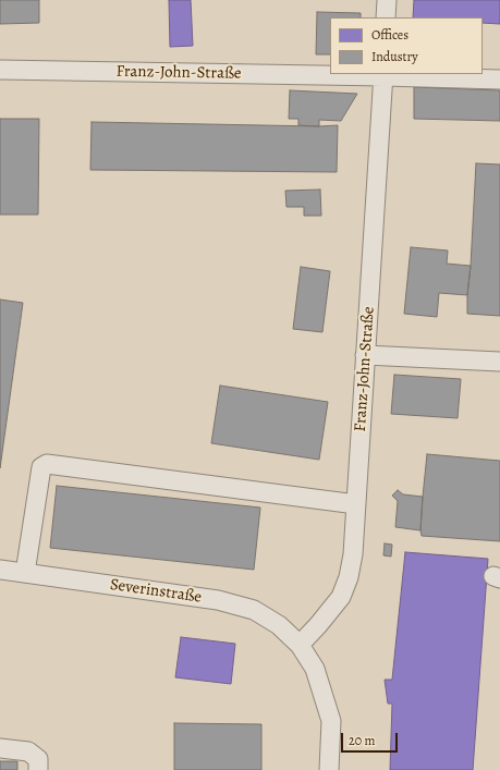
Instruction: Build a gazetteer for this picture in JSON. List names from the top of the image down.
{
  "streets": {
    "street": ["Franz-John-Straße", "Severinstraße"]
  },
  "crossings": [
    ["Franz-John-Straße", "Severinstraße"]
  ],
  "legend": ["Offices", "Industry"],
  "scale_bar": "20 m"
}
